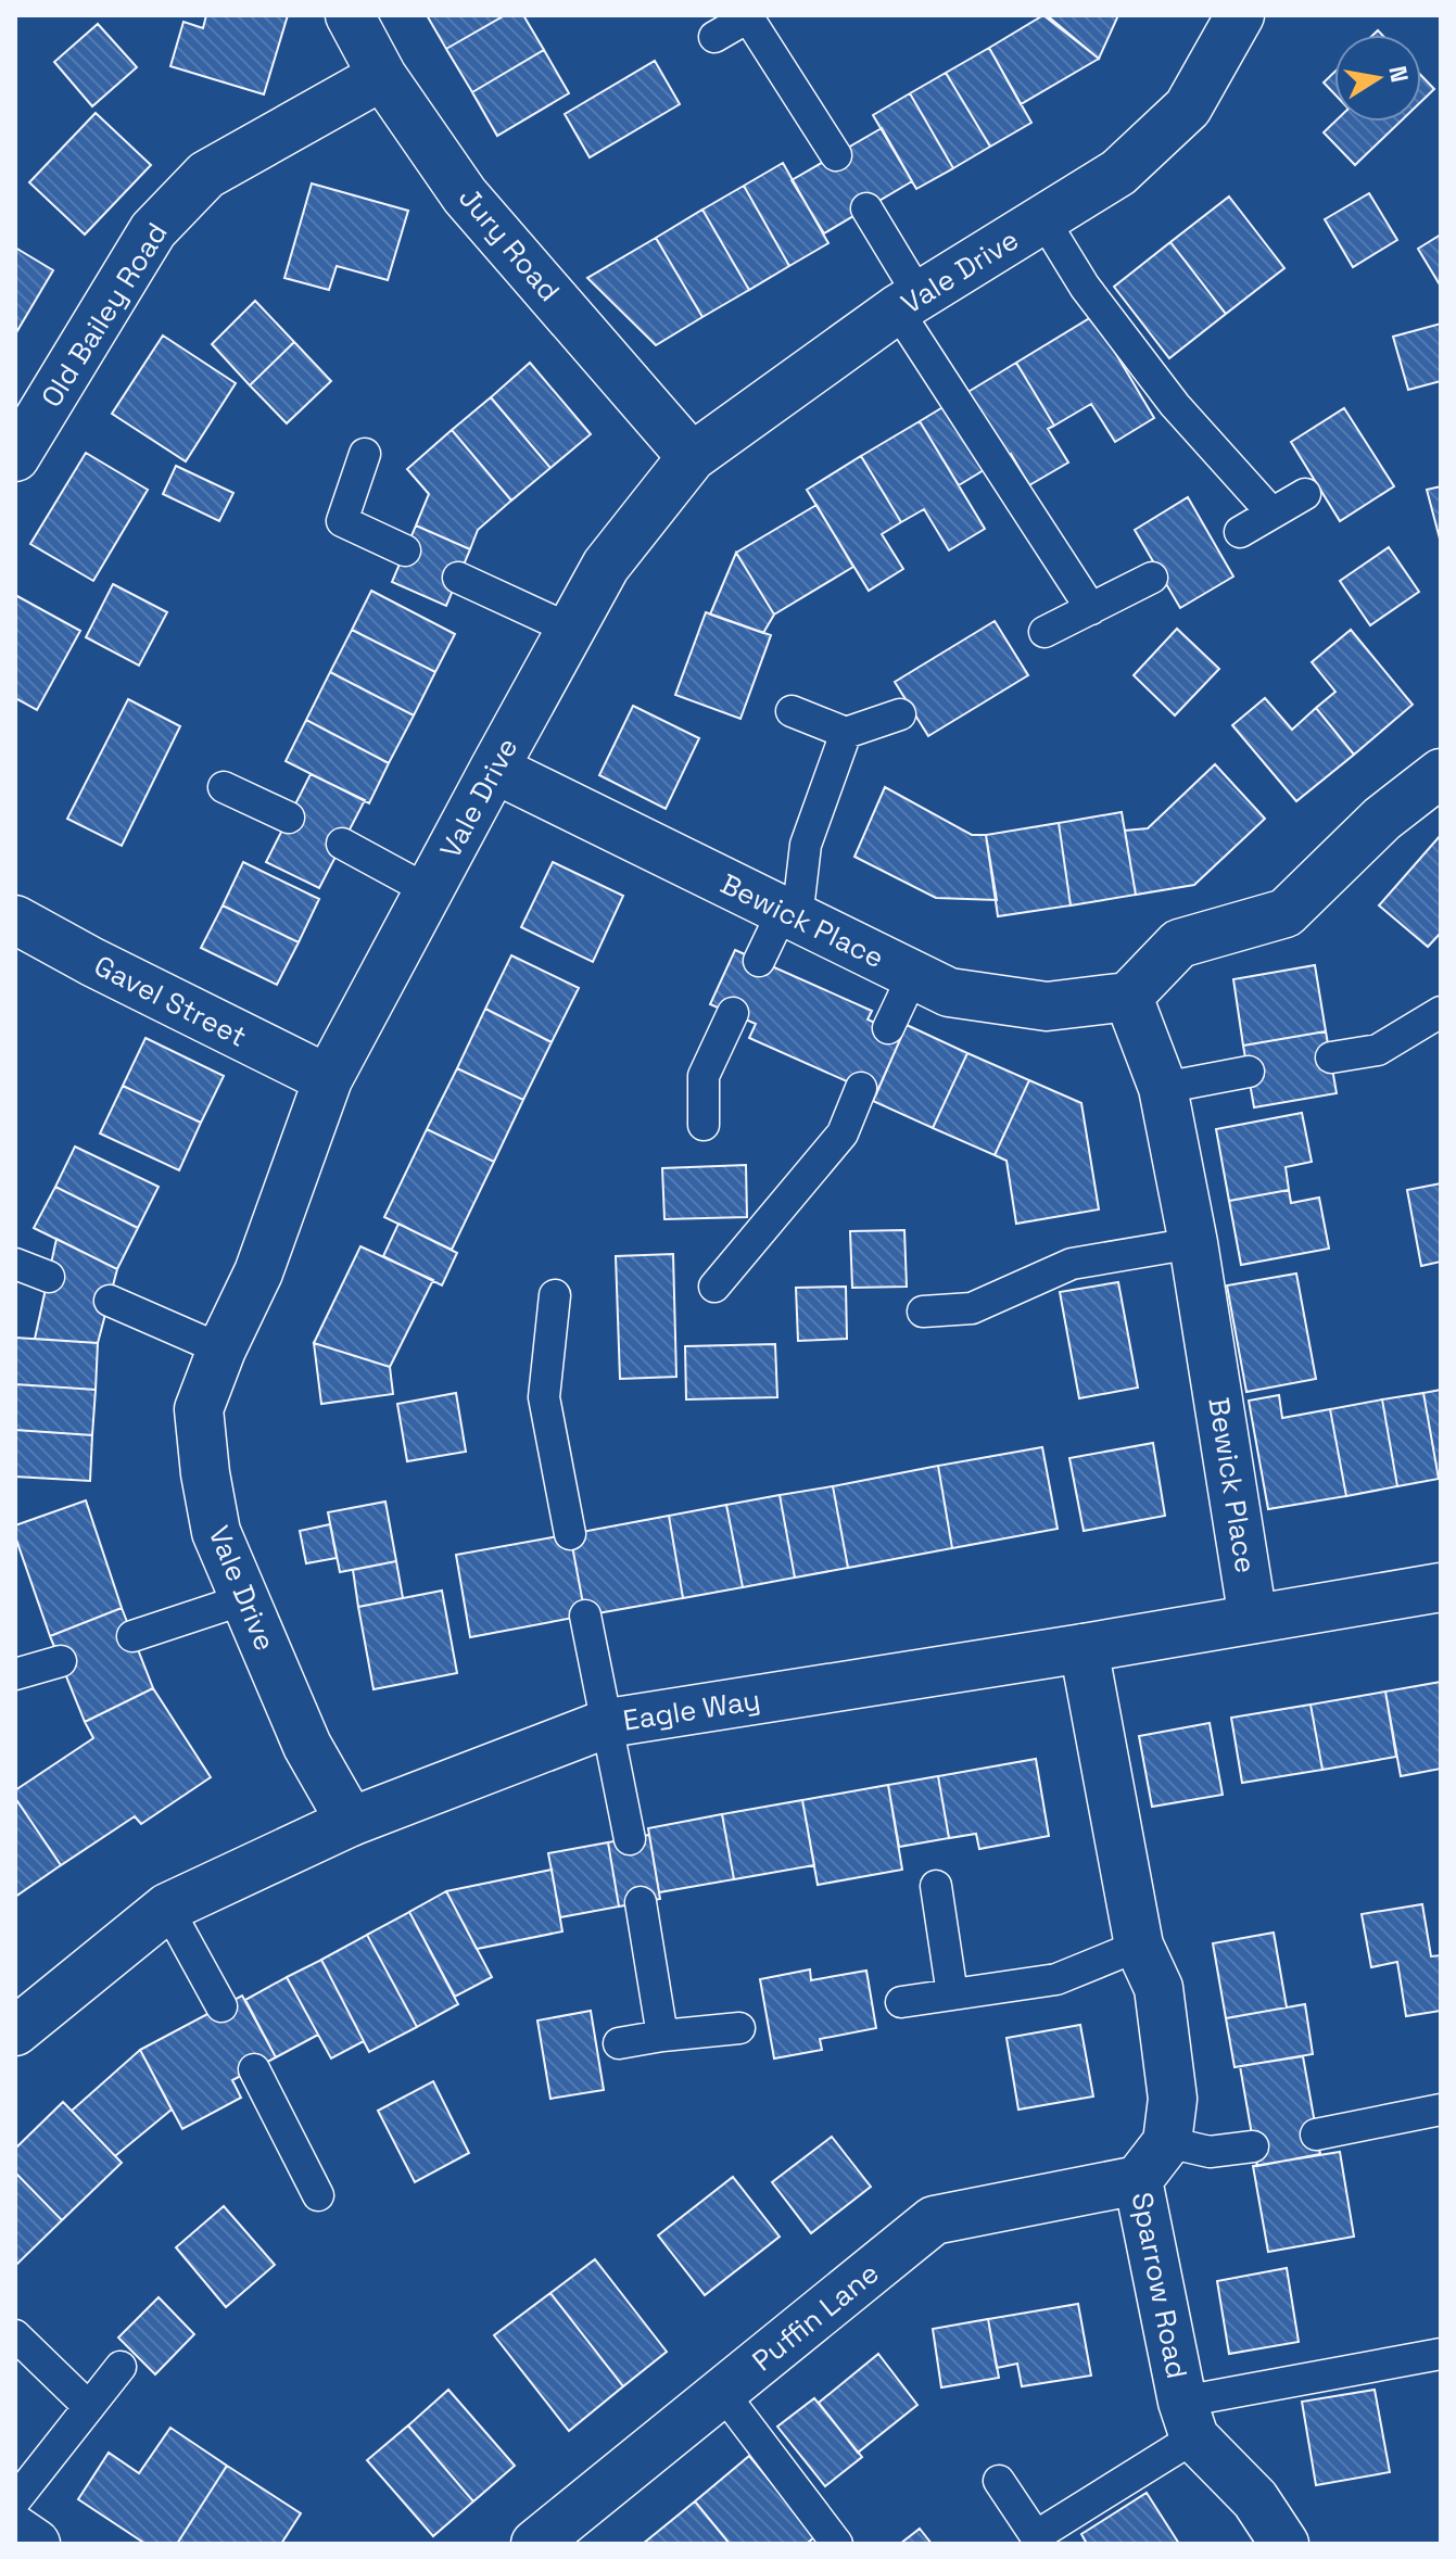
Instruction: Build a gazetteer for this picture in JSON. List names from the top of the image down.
{
  "streets": {
    "street": [
      "Jury Road",
      "Vale Drive",
      "Old Bailey Road",
      "Bewick Place",
      "Gavel Street",
      "Eagle Way",
      "Sparrow Road",
      "Puffin Lane"
    ]
  },
  "crossings": [
    ["Jury Road", "Vale Drive"],
    ["Jury Road", "Old Bailey Road"],
    ["Vale Drive", "Bewick Place"],
    ["Vale Drive", "Gavel Street"],
    ["Vale Drive", "Eagle Way"],
    ["Bewick Place", "Eagle Way"],
    ["Sparrow Road", "Puffin Lane"]
  ],
  "north": "right"
}
